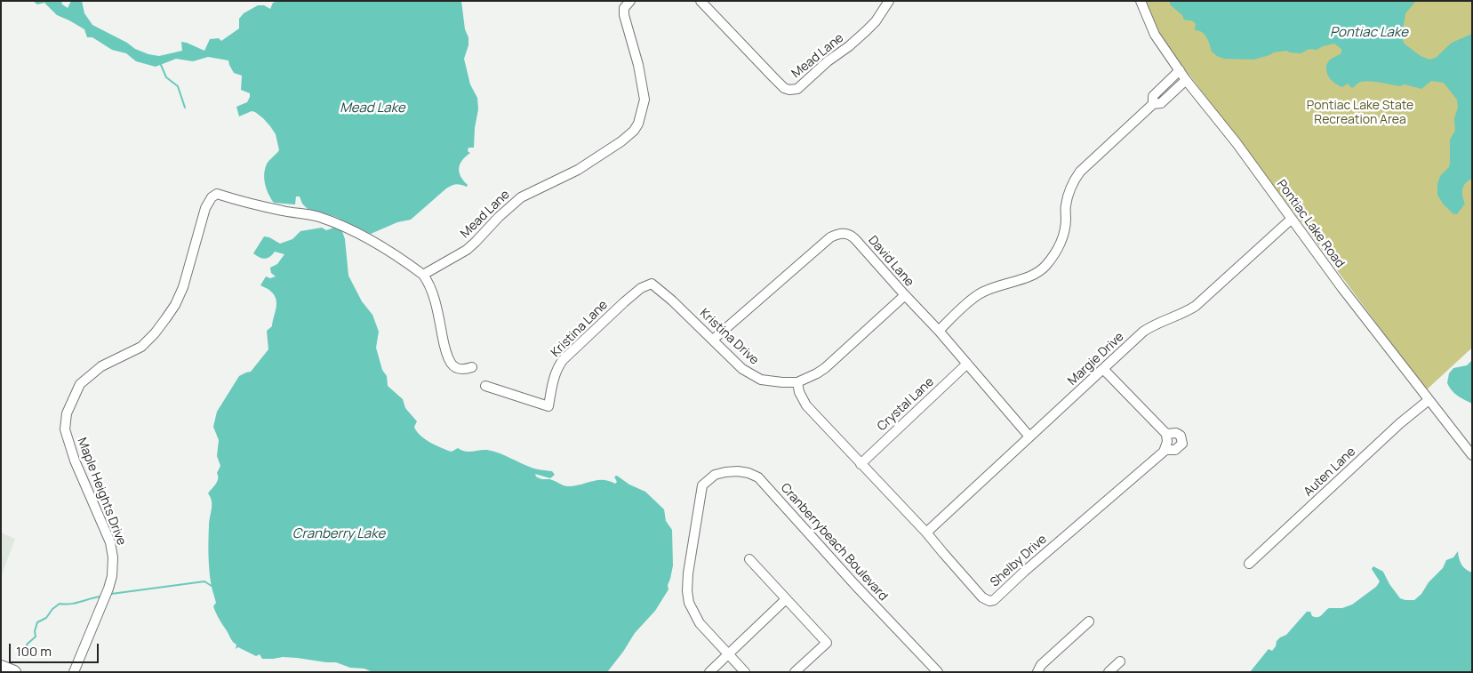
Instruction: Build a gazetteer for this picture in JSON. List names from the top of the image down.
{
  "streets": {
    "street": [
      "Mead Lane",
      "Pontiac Lake Road",
      "David Lane",
      "Kristina Lane",
      "Kristina Drive",
      "Margie Drive",
      "Crystal Lane",
      "Auten Lane",
      "Maple Heights Drive",
      "Cranberrybeach Boulevard",
      "Shelby Drive"
    ]
  },
  "crossings": [
    ["Mead Lane", "Maple Heights Drive"],
    ["Pontiac Lake Road", "Margie Drive"],
    ["Pontiac Lake Road", "Auten Lane"],
    ["David Lane", "Kristina Drive"],
    ["David Lane", "Margie Drive"],
    ["David Lane", "Crystal Lane"],
    ["Kristina Lane", "Kristina Drive"],
    ["Kristina Drive", "Shelby Drive"],
    ["Margie Drive", "Shelby Drive"],
    ["Crystal Lane", "Shelby Drive"]
  ],
  "water": ["Pontiac Lake", "Mead Lake", "Cranberry Lake"],
  "parks": ["Pontiac Lake State Recreation Area"],
  "scale_bar": "100 m"
}
